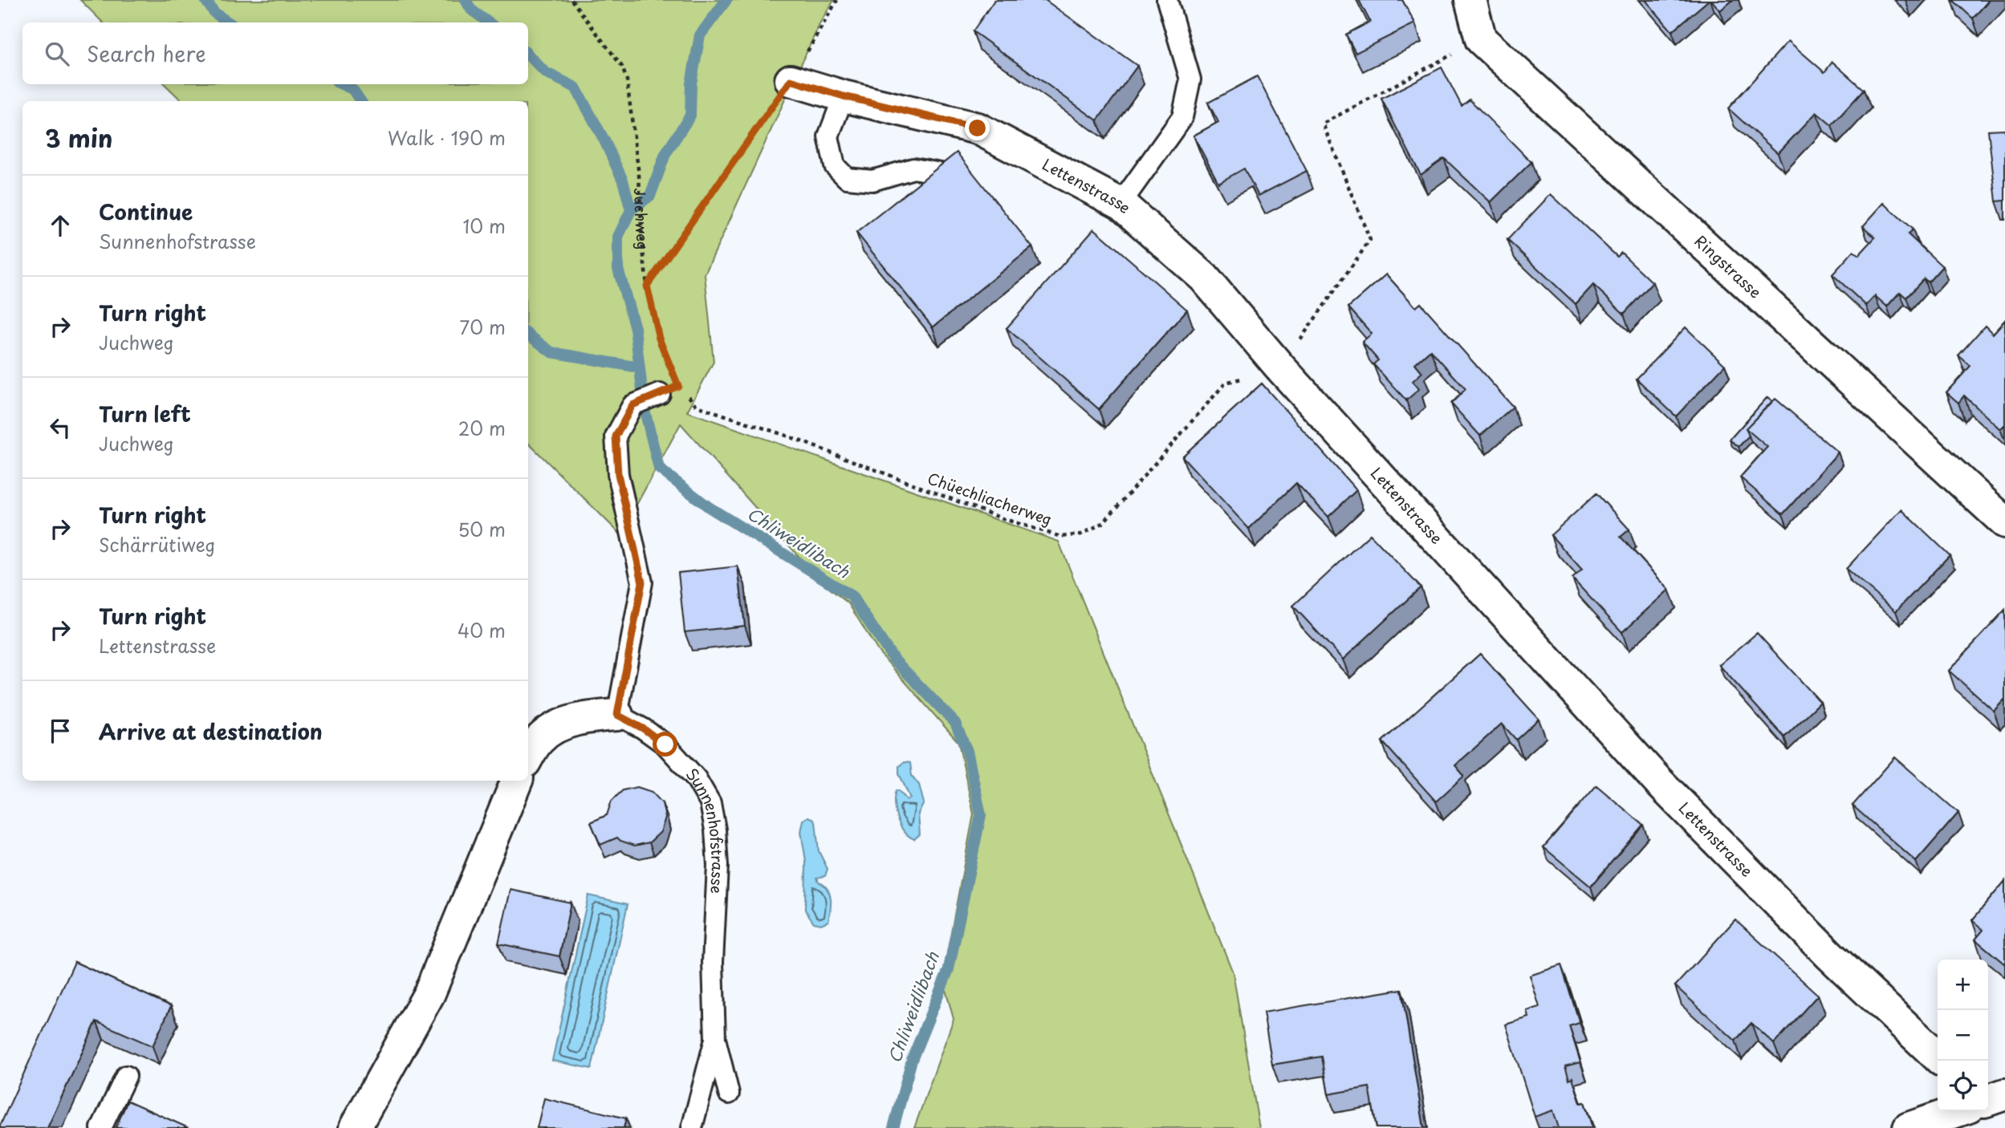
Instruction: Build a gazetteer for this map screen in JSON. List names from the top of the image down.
{
  "streets": {
    "street": ["Lettenstrasse", "Ringstrasse"],
    "lane": ["Sunnenhofstrasse"],
    "path": ["Juchweg", "Chüechliacherweg"]
  },
  "crossings": [
    ["Lettenstrasse", "Chüechliacherweg"],
    ["Juchweg", "Chüechliacherweg"]
  ],
  "water": ["Chliweidlibach"],
  "page": {
    "search": "Search here",
    "heading": ["3 min", "Walk · 190 m"],
    "list": [
      ["Continue", "Sunnenhofstrasse", "10 m"],
      ["Turn right", "Juchweg", "70 m"],
      ["Turn left", "Juchweg", "20 m"],
      ["Turn right", "Schärrütiweg", "50 m"],
      ["Turn right", "Lettenstrasse", "40 m"],
      "Arrive at destination"
    ],
    "map_buttons": ["+", "−"]
  }
}
